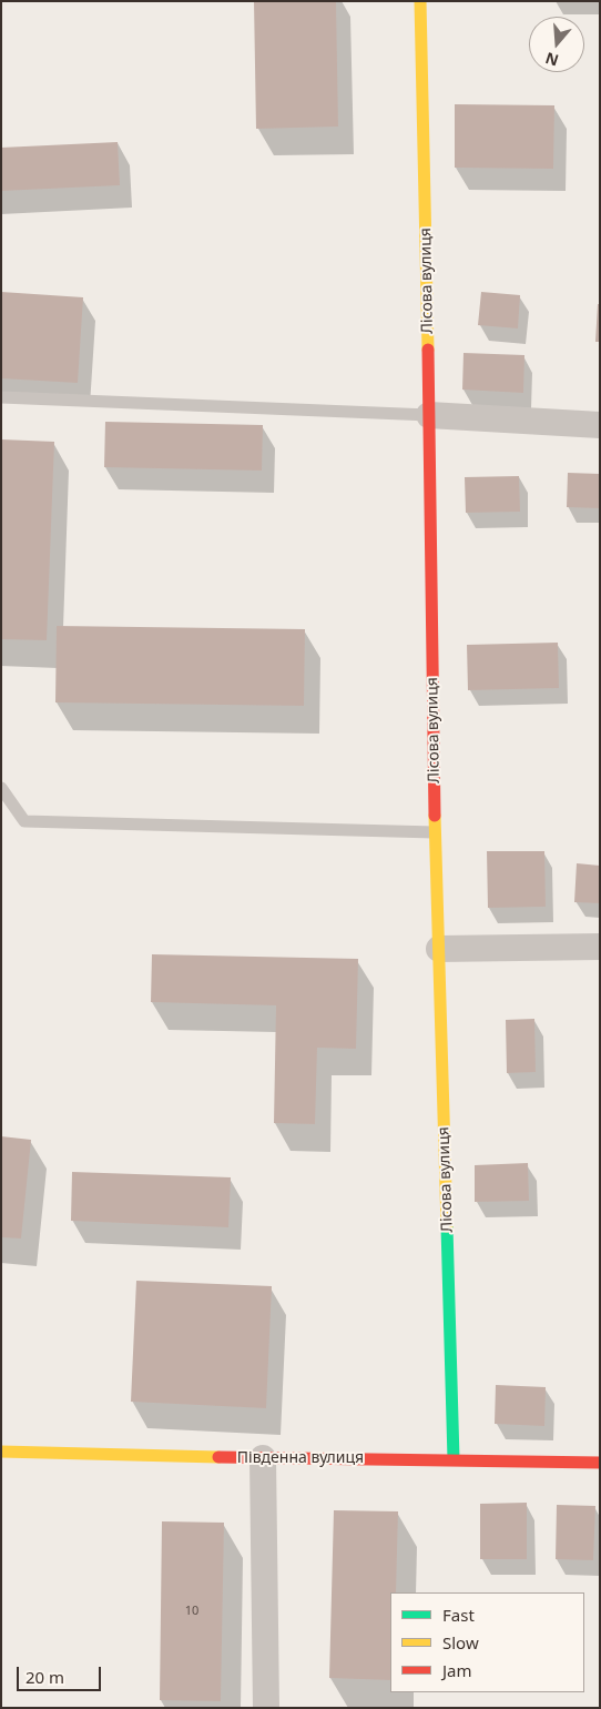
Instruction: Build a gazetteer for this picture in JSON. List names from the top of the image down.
{
  "streets": {
    "street": ["Лісова вулиця", "Південна вулиця"]
  },
  "crossings": [
    ["Лісова вулиця", "Південна вулиця"]
  ],
  "house_numbers": ["10"],
  "legend": ["Fast", "Slow", "Jam"],
  "scale_bar": "20 m",
  "north": "bottom"
}
